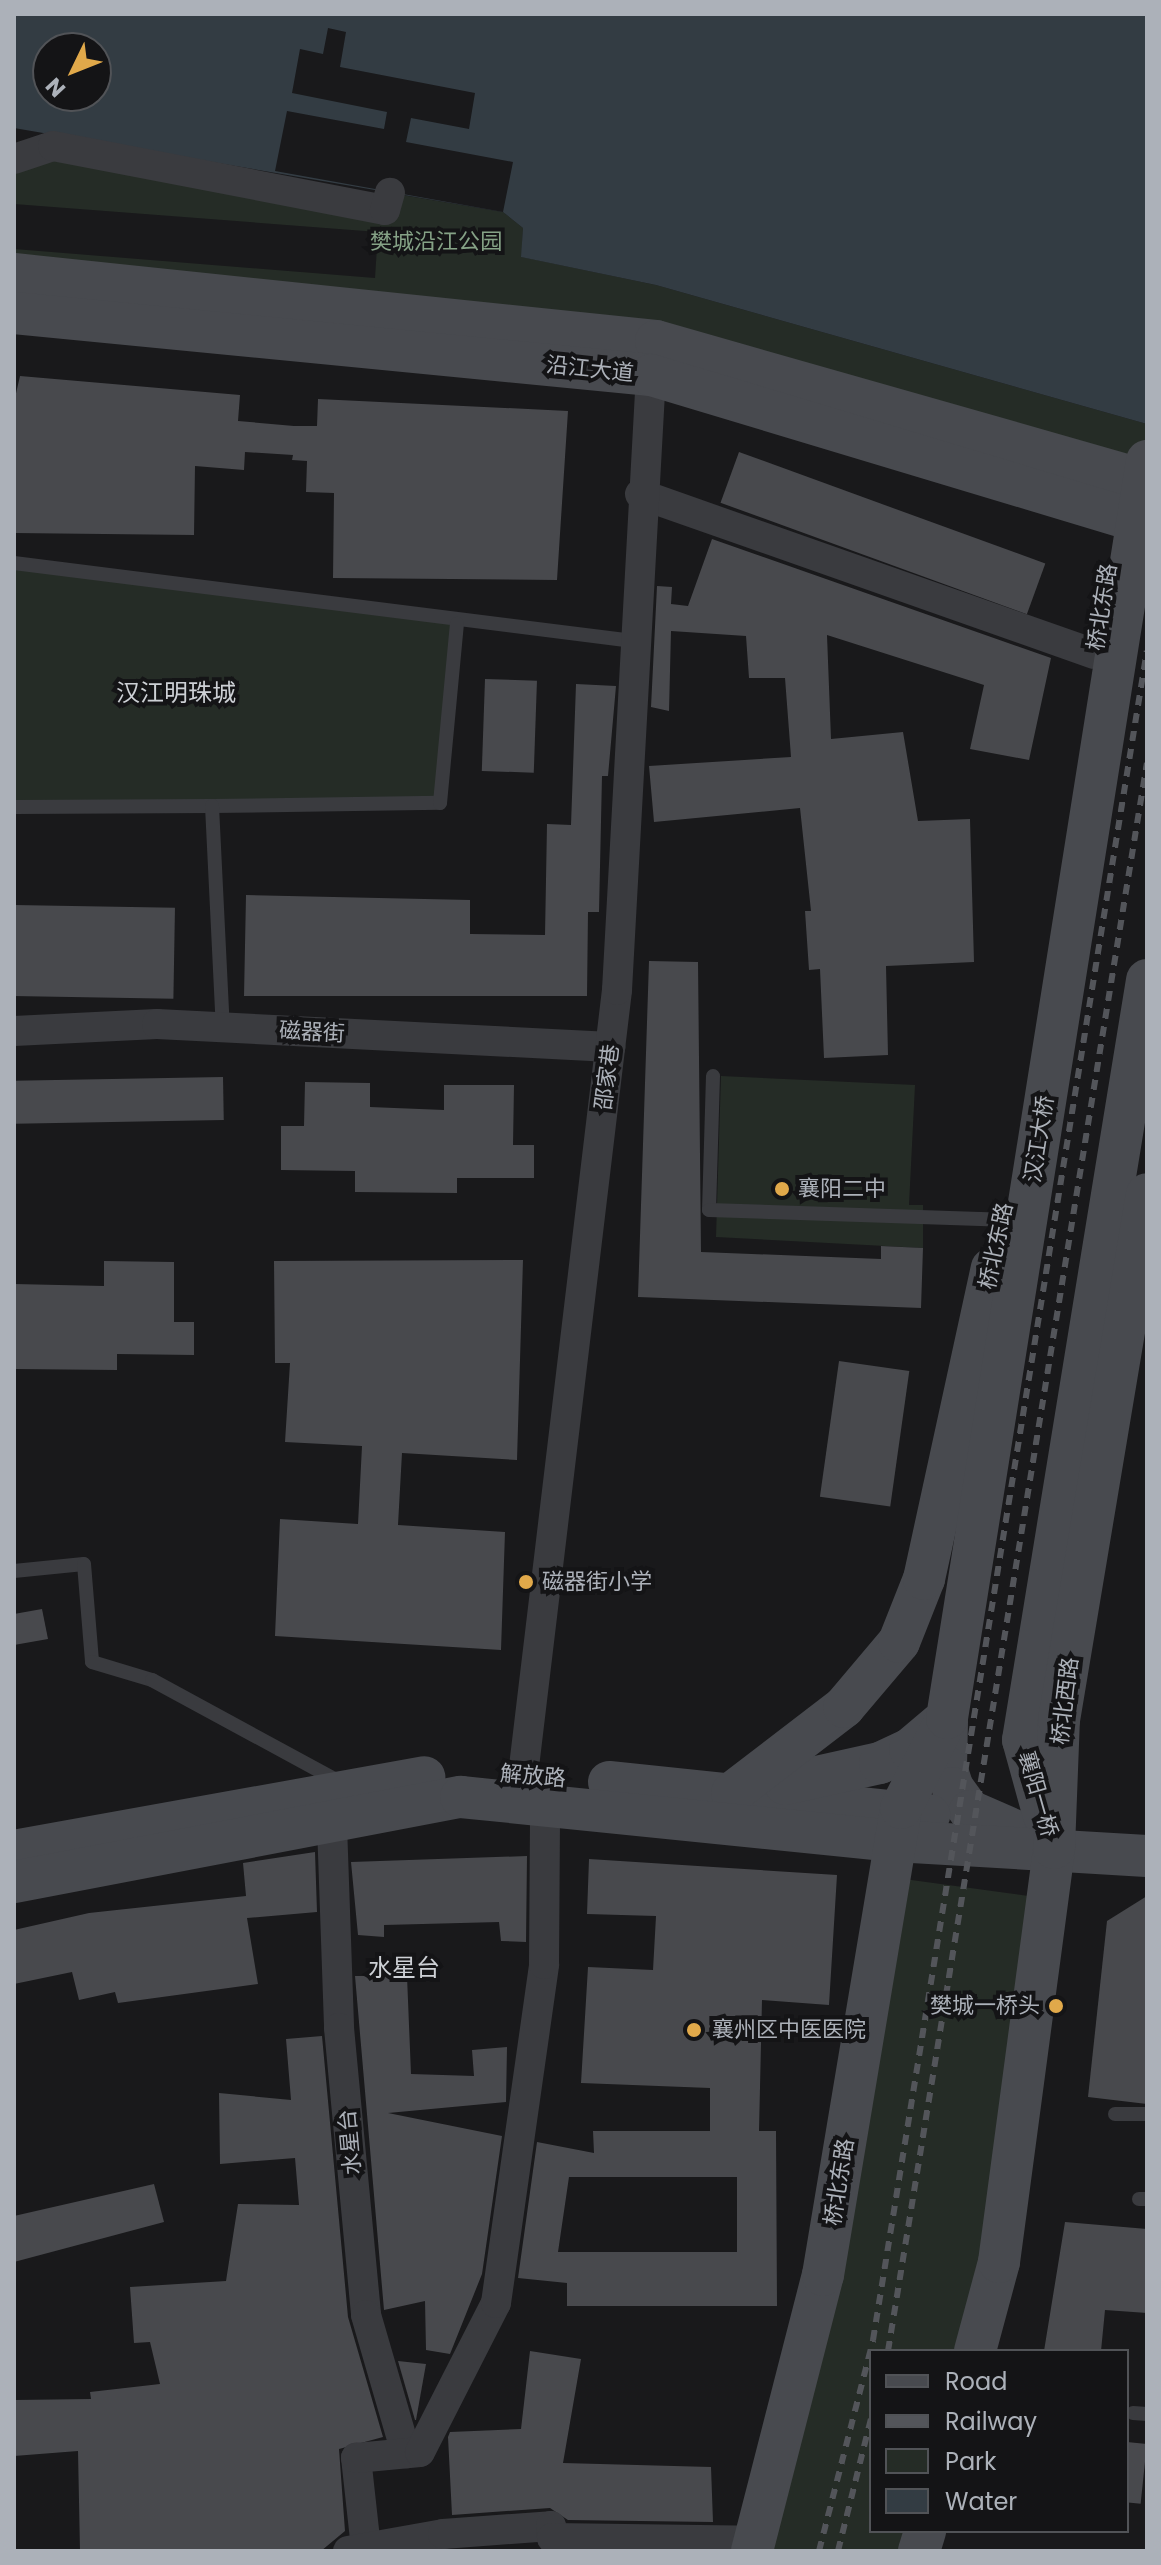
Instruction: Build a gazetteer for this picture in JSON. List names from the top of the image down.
{
  "streets": {
    "main road": [
      "沿江大道",
      "桥北东路",
      "汉江大桥",
      "桥北西路",
      "解放路",
      "襄阳一桥"
    ],
    "street": ["磁器街", "邵家巷", "水星台"]
  },
  "crossings": [
    ["沿江大道", "桥北东路"],
    ["沿江大道", "邵家巷"],
    ["沿江大道", "汉江大桥"],
    ["桥北东路", "汉江大桥"],
    ["桥北东路", "解放路"],
    ["磁器街", "邵家巷"],
    ["邵家巷", "解放路"],
    ["邵家巷", "水星台"],
    ["汉江大桥", "解放路"],
    ["桥北西路", "解放路"],
    ["桥北西路", "襄阳一桥"],
    ["解放路", "襄阳一桥"],
    ["解放路", "水星台"]
  ],
  "districts": ["汉江明珠城", "水星台"],
  "parks": ["樊城沿江公园"],
  "places": [
    "襄阳二中",
    "磁器街小学",
    "樊城一桥头",
    "襄州区中医医院"
  ],
  "legend": [
    "Road",
    "Railway",
    "Park",
    "Water"
  ],
  "north": "bottom left"
}
